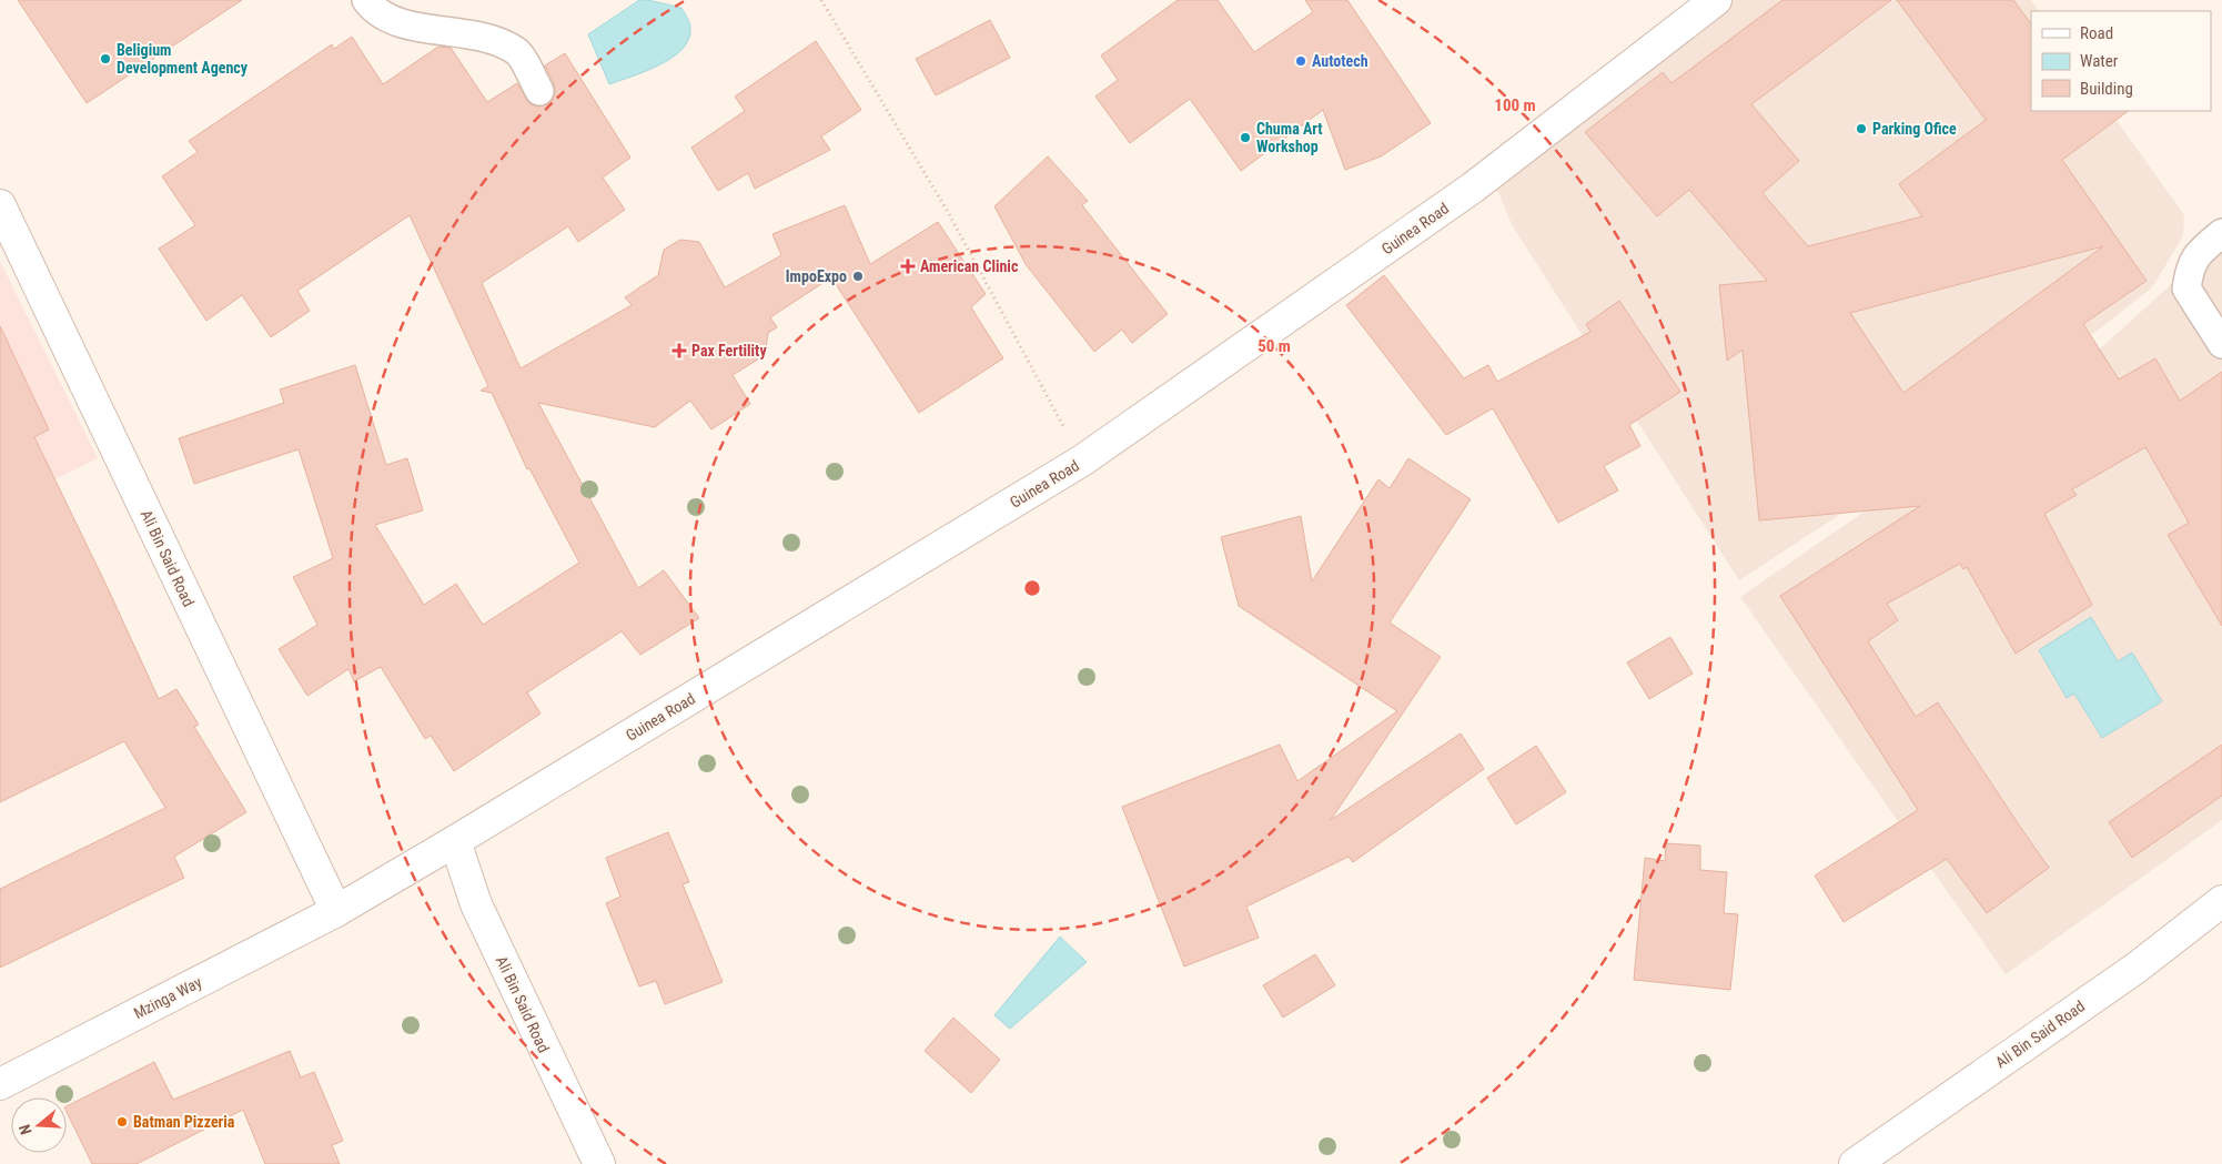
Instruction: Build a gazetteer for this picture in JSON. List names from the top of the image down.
{
  "streets": {
    "street": ["Guinea Road", "Ali Bin Said Road", "Mzinga Way"]
  },
  "crossings": [
    ["Guinea Road", "Ali Bin Said Road"],
    ["Guinea Road", "Mzinga Way"],
    ["Ali Bin Said Road", "Mzinga Way"]
  ],
  "places": {
    "other": [
      "Beligium Development Agency",
      "Autotech",
      "Parking Ofice",
      "Chuma Art Workshop",
      "ImpoExpo",
      "Batman Pizzeria"
    ],
    "health": ["American Clinic", "Pax Fertility"]
  },
  "legend": ["Road", "Water", "Building"],
  "north": "left",
  "rings": ["100 m", "50 m"]
}
